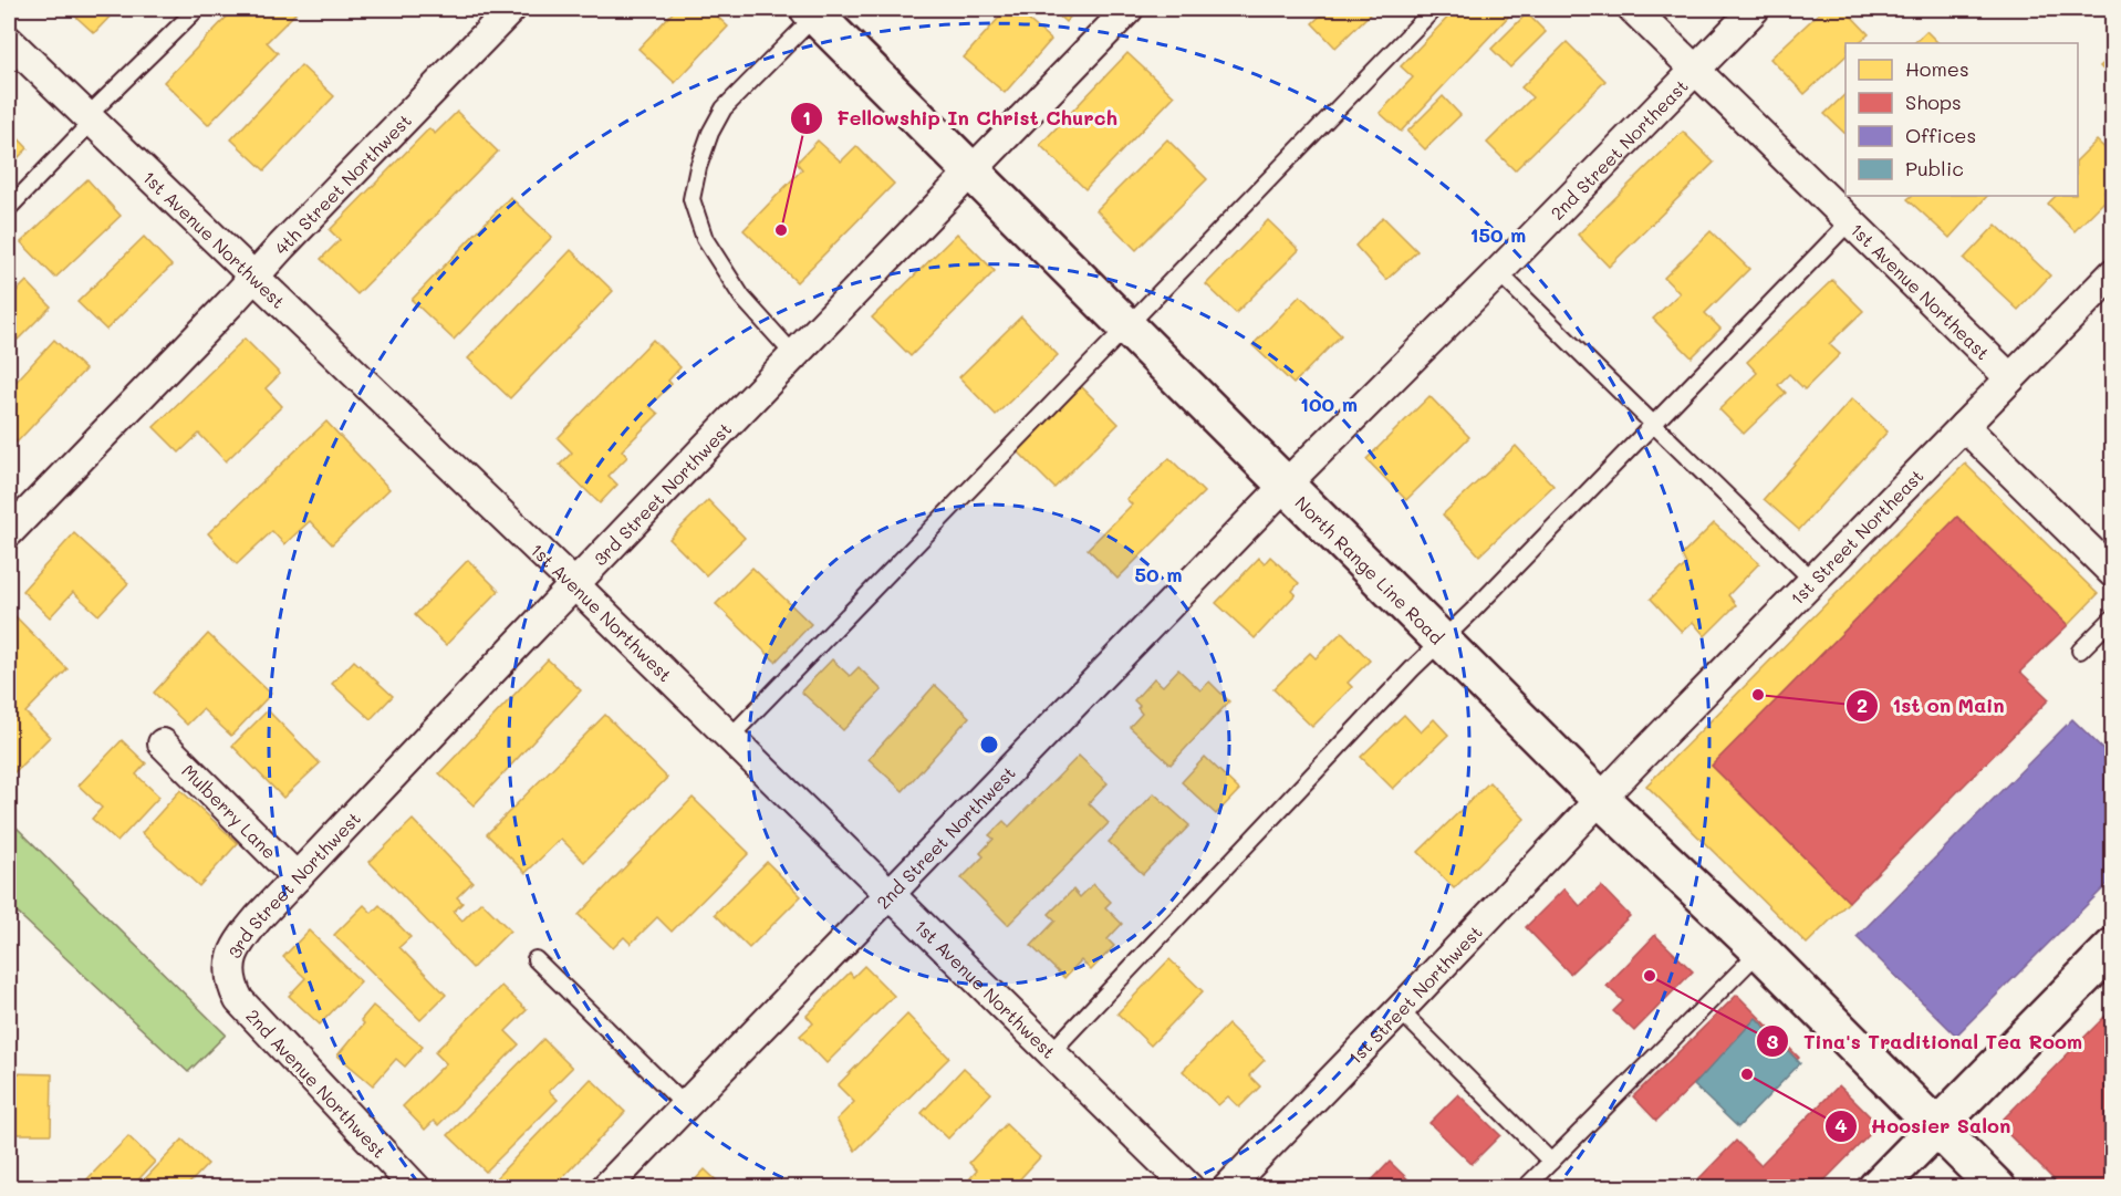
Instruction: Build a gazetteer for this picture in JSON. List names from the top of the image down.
{
  "streets": {
    "main road": ["North Range Line Road"],
    "street": [
      "2nd Street Northeast",
      "4th Street Northwest",
      "1st Avenue Northwest",
      "1st Avenue Northeast",
      "3rd Street Northwest",
      "1st Street Northeast",
      "Mulberry Lane",
      "2nd Street Northwest",
      "1st Street Northwest",
      "2nd Avenue Northwest"
    ]
  },
  "crossings": [
    ["2nd Street Northeast", "1st Avenue Northeast"],
    ["2nd Street Northeast", "North Range Line Road"],
    ["2nd Street Northeast", "2nd Street Northwest"],
    ["4th Street Northwest", "1st Avenue Northwest"],
    ["1st Avenue Northwest", "3rd Street Northwest"],
    ["1st Avenue Northwest", "2nd Street Northwest"],
    ["1st Avenue Northeast", "1st Street Northeast"],
    ["3rd Street Northwest", "North Range Line Road"],
    ["3rd Street Northwest", "Mulberry Lane"],
    ["3rd Street Northwest", "2nd Avenue Northwest"],
    ["1st Street Northeast", "North Range Line Road"],
    ["1st Street Northeast", "1st Street Northwest"],
    ["North Range Line Road", "2nd Street Northwest"],
    ["North Range Line Road", "1st Street Northwest"]
  ],
  "places": [
    "Fellowship In Christ Church",
    "1st on Main",
    "Tina's Traditional Tea Room",
    "Hoosier Salon"
  ],
  "legend": [
    "Homes",
    "Shops",
    "Offices",
    "Public"
  ],
  "rings": ["150 m", "100 m", "50 m"]
}
